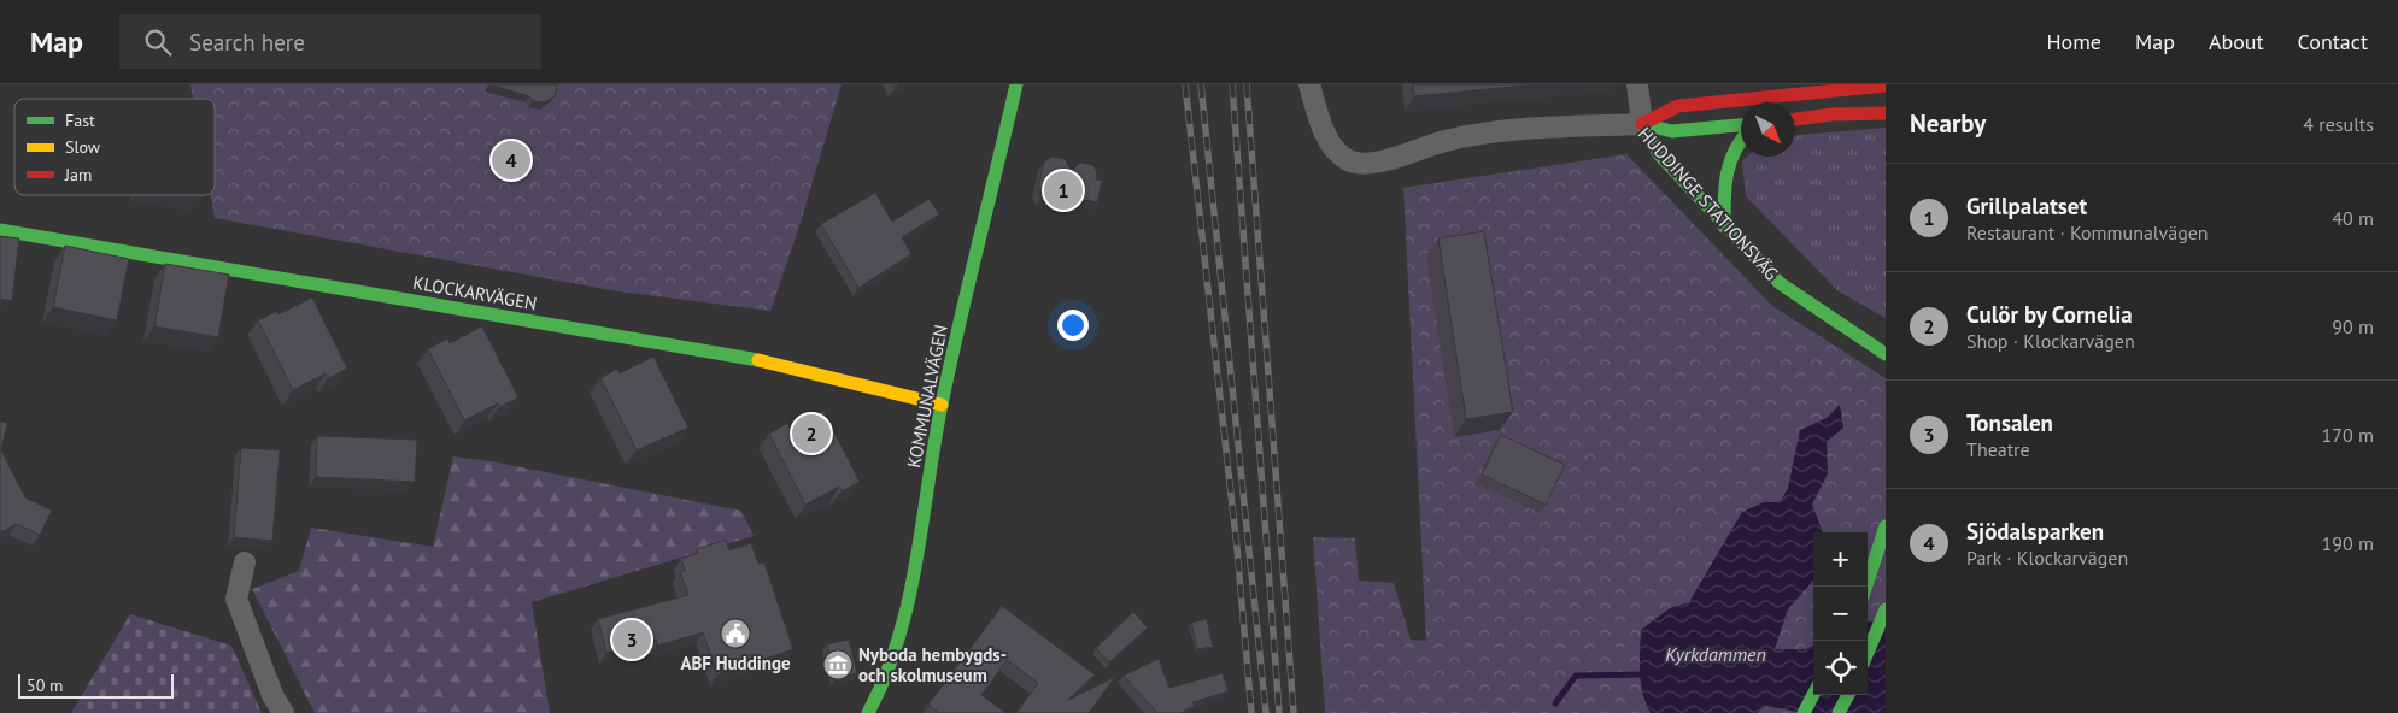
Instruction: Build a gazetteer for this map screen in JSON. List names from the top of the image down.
{
  "streets": {
    "street": ["HUDDINGE STATIONSVÄG", "KLOCKARVÄGEN", "KOMMUNALVÄGEN"]
  },
  "crossings": [
    ["KLOCKARVÄGEN", "KOMMUNALVÄGEN"]
  ],
  "water": ["Kyrkdammen"],
  "places": {
    "public building": ["ABF Huddinge"],
    "museum": ["Nyboda hembygds- och skolmuseum"]
  },
  "legend": ["Fast", "Slow", "Jam"],
  "scale_bar": "50 m",
  "north": "bottom right",
  "page": {
    "header": "Map",
    "search": "Search here",
    "nav": [
      "Home",
      "Map",
      "About",
      "Contact"
    ],
    "heading": ["Nearby", "4 results"],
    "pins": [
      "4",
      "1",
      "2",
      "3"
    ],
    "list": [
      {
        "mark": "1",
        "name": "Grillpalatset",
        "note": "Restaurant · Kommunalvägen",
        "value": "40 m"
      },
      {
        "mark": "2",
        "name": "Culör by Cornelia",
        "note": "Shop · Klockarvägen",
        "value": "90 m"
      },
      {
        "mark": "3",
        "name": "Tonsalen",
        "note": "Theatre",
        "value": "170 m"
      },
      {
        "mark": "4",
        "name": "Sjödalsparken",
        "note": "Park · Klockarvägen",
        "value": "190 m"
      }
    ],
    "map_buttons": ["+", "−"],
    "scale": "50 m"
  }
}
